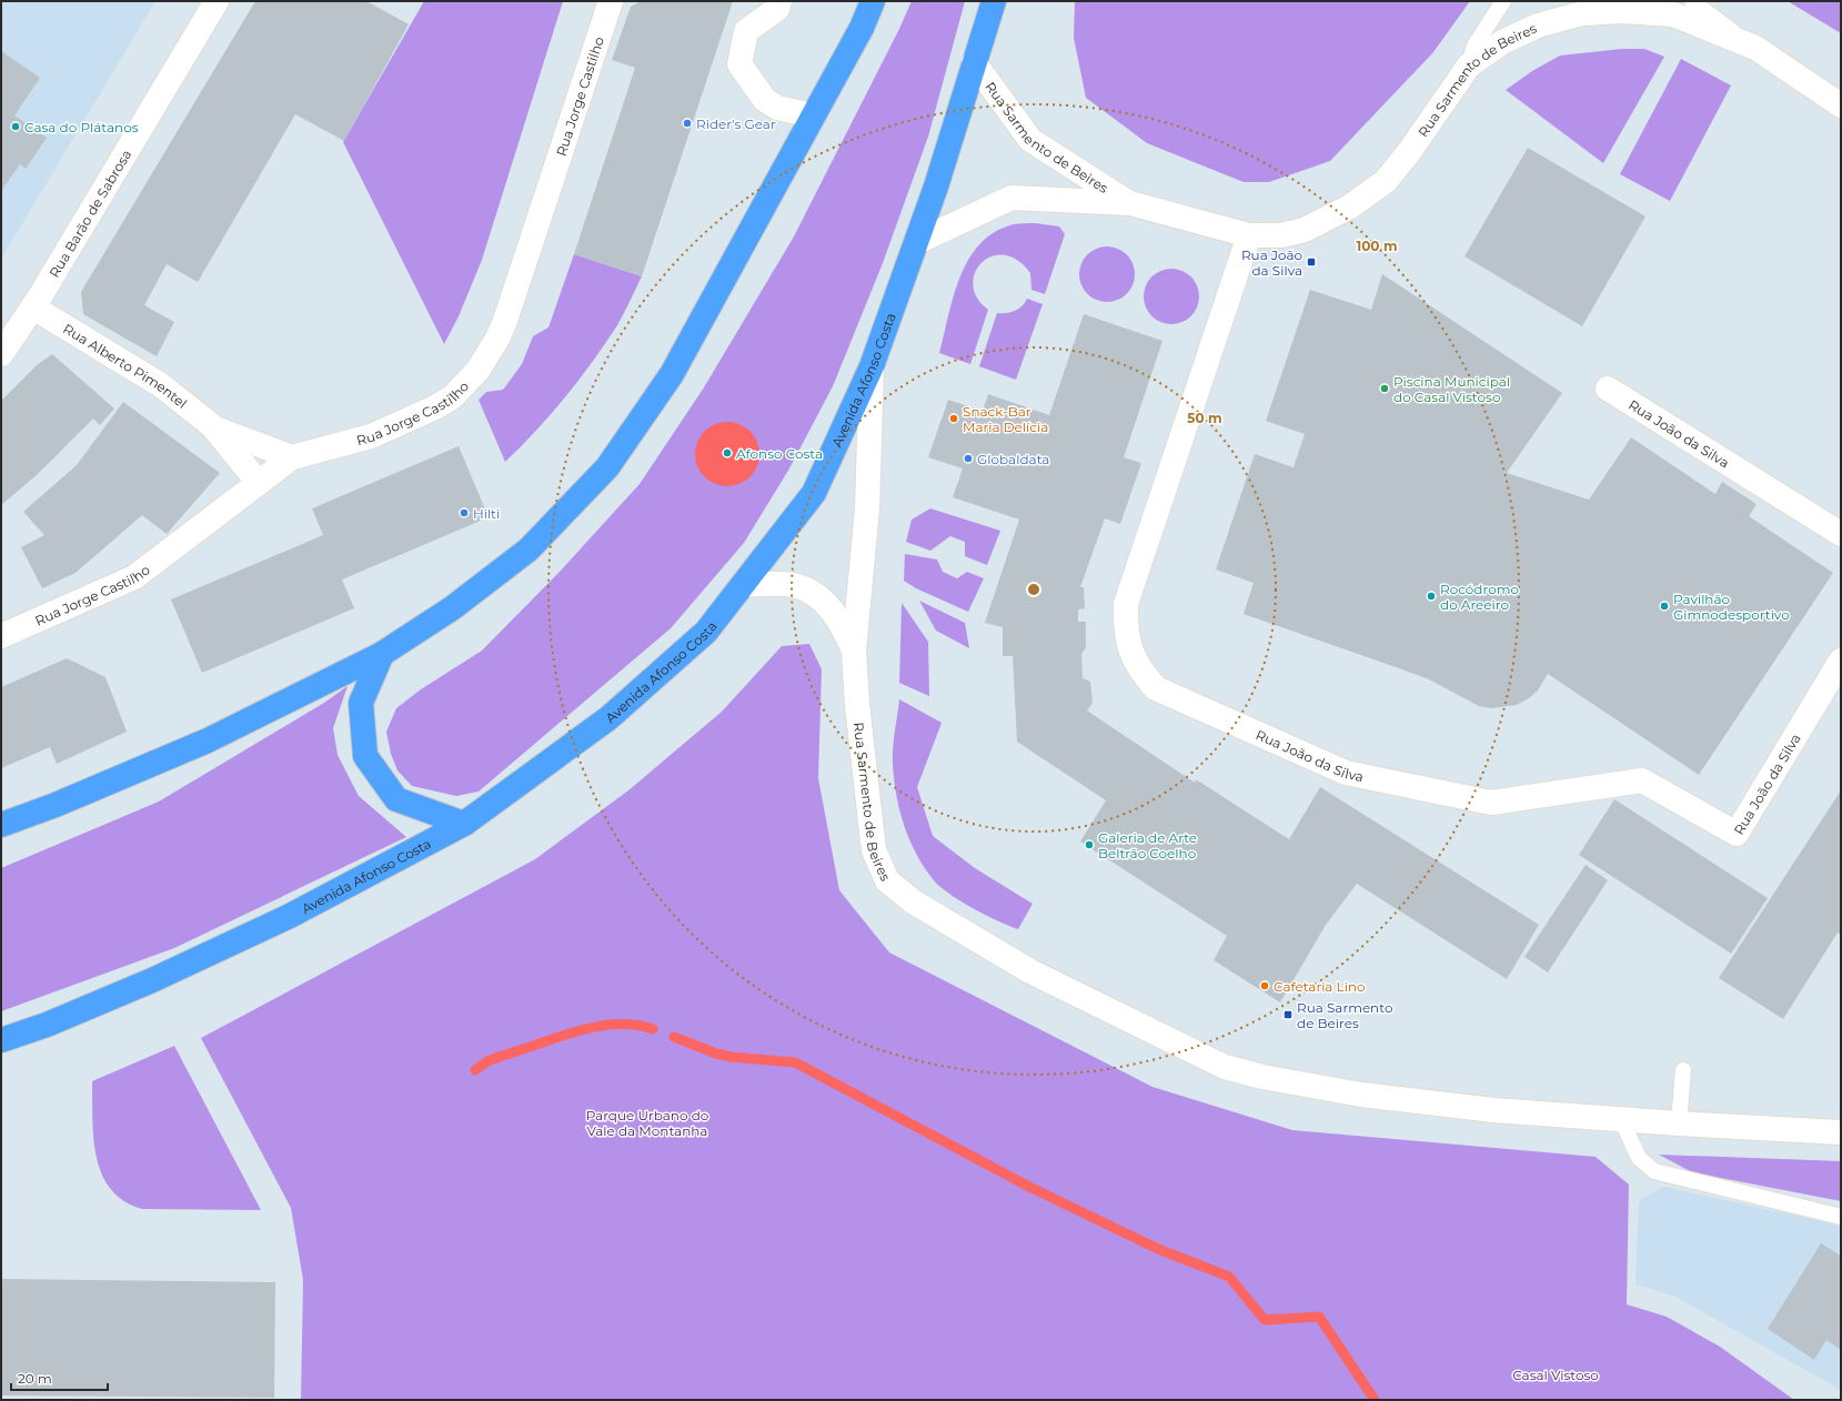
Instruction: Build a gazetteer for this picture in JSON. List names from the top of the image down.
{
  "streets": {
    "main road": ["Avenida Afonso Costa"],
    "street": [
      "Rua Sarmento de Beires",
      "Rua Jorge Castilho",
      "Rua Barão de Sabrosa",
      "Rua Alberto Pimentel",
      "Rua João da Silva"
    ]
  },
  "crossings": [
    ["Rua Sarmento de Beires", "Avenida Afonso Costa"],
    ["Rua Sarmento de Beires", "Rua João da Silva"],
    ["Rua Jorge Castilho", "Rua Alberto Pimentel"],
    ["Rua Barão de Sabrosa", "Rua Alberto Pimentel"]
  ],
  "parks": ["Parque Urbano do Vale da Montanha", "Casal Vistoso"],
  "places": {
    "other": [
      "Rider's Gear",
      "Casa do Plátanos",
      "Piscina Municipal do Casal Vistoso",
      "Snack-Bar Maria Delícia",
      "Afonso Costa",
      "Globaldata",
      "Hilti",
      "Rocódromo do Areeiro",
      "Pavilhão Gimnodesportivo",
      "Galeria de Arte Beltrão Coelho",
      "Cafetaria Lino"
    ],
    "transit": ["Rua João da Silva", "Rua Sarmento de Beires"]
  },
  "scale_bar": "20 m",
  "rings": ["100 m", "50 m"]
}
